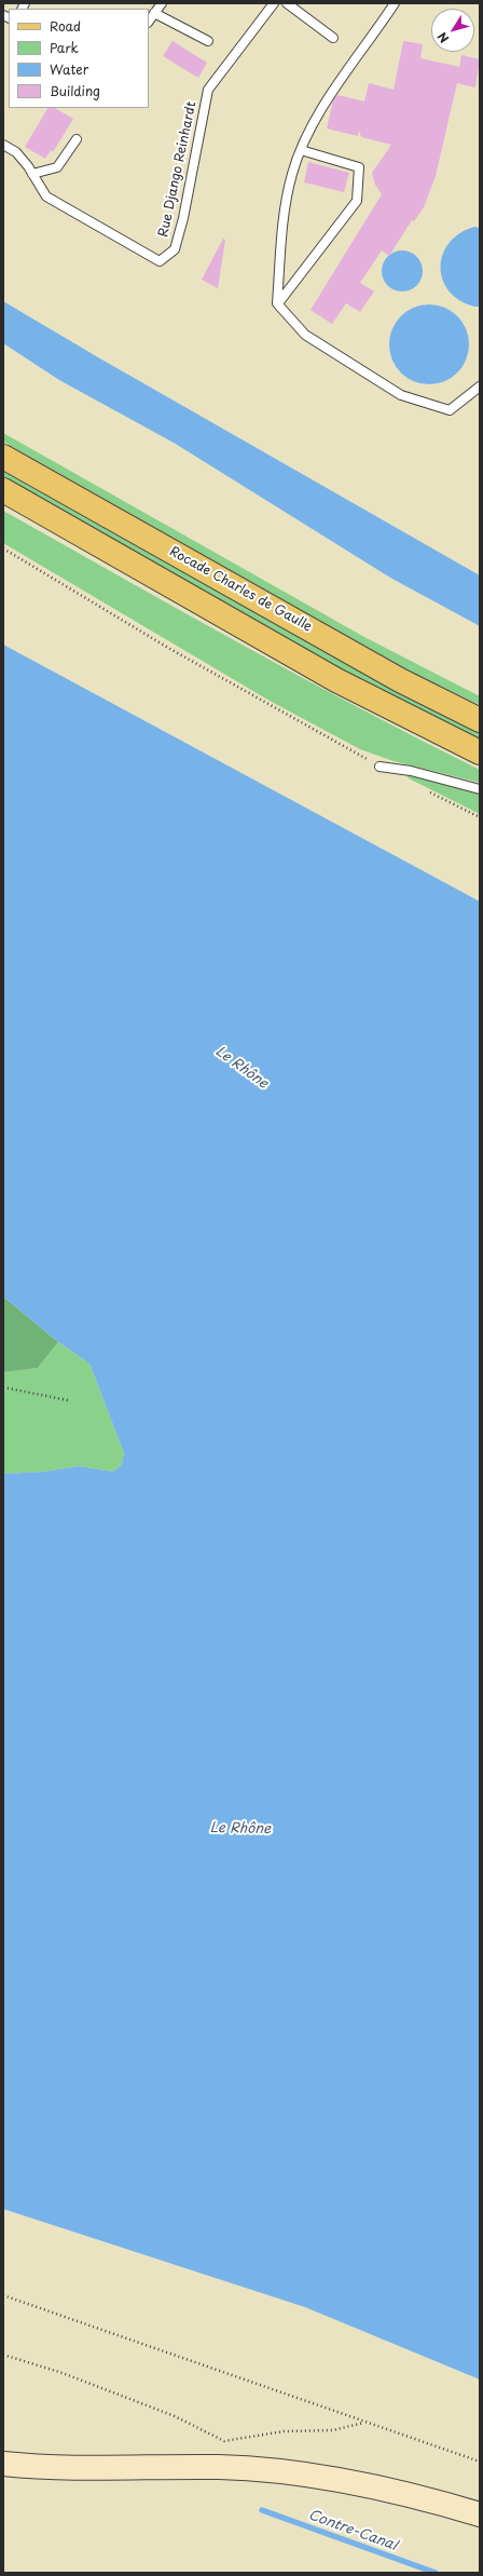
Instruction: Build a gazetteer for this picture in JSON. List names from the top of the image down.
{
  "streets": {
    "main road": ["Rocade Charles de Gaulle"],
    "lane": ["Rue Django Reinhardt"]
  },
  "water": ["Le Rhône", "Contre-Canal"],
  "legend": [
    "Road",
    "Park",
    "Water",
    "Building"
  ],
  "north": "bottom left"
}
